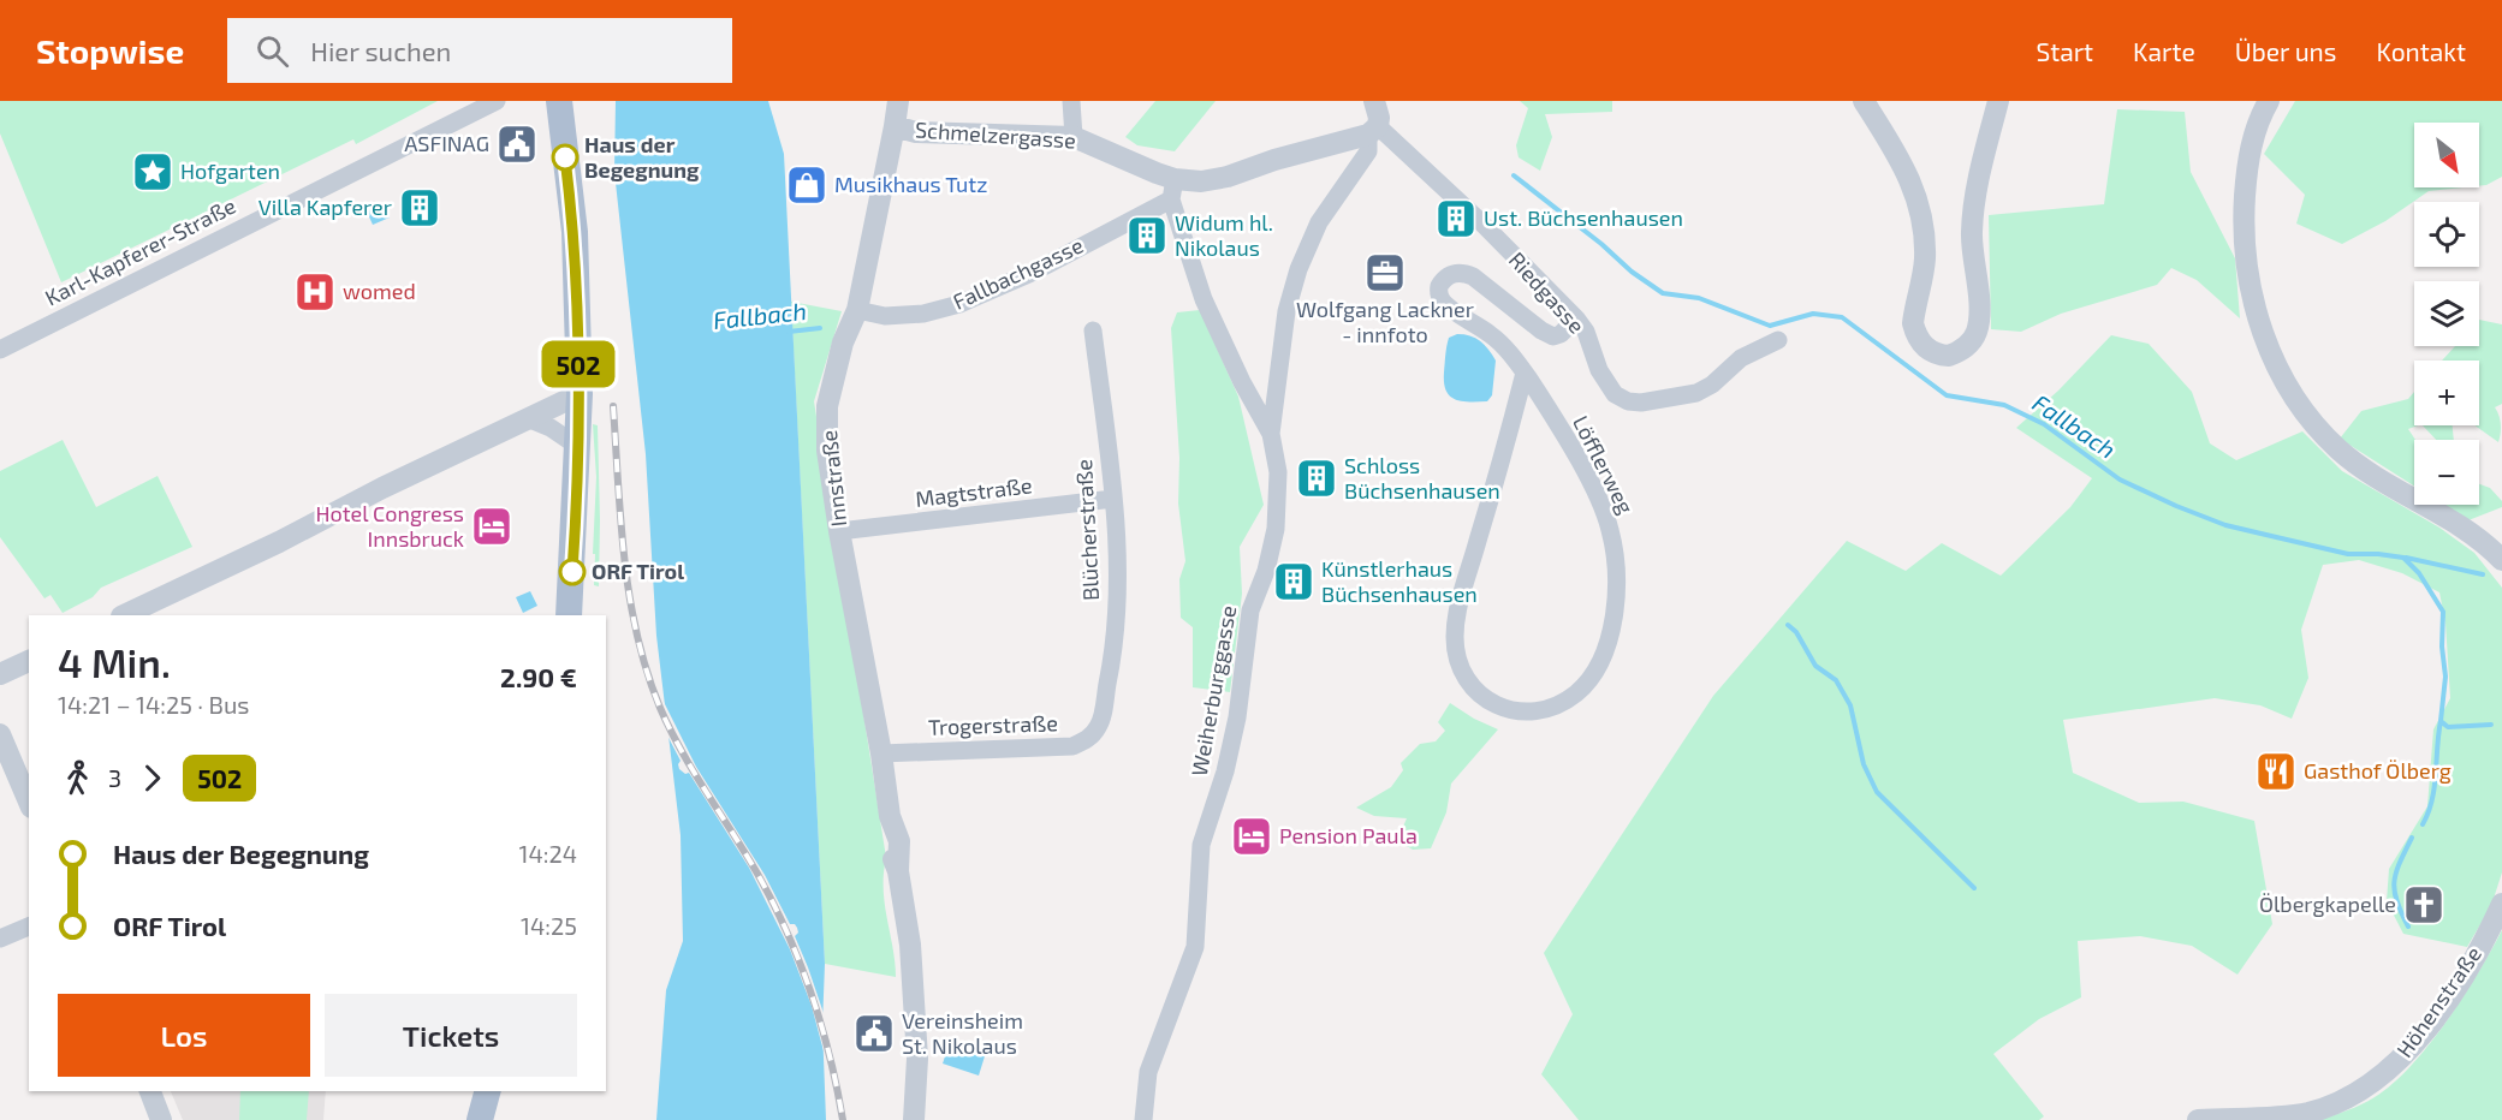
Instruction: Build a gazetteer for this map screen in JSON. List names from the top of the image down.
{
  "streets": {
    "street": [
      "Schmelzergasse",
      "Karl-Kapferer-Straße",
      "Fallbachgasse",
      "Riedgasse",
      "Löfflerweg",
      "Innstraße",
      "Magtstraße",
      "Blücherstraße",
      "Weiherburggasse",
      "Trogerstraße",
      "Höhenstraße"
    ]
  },
  "crossings": [
    ["Schmelzergasse", "Fallbachgasse"],
    ["Schmelzergasse", "Innstraße"],
    ["Schmelzergasse", "Weiherburggasse"],
    ["Fallbachgasse", "Riedgasse"],
    ["Fallbachgasse", "Innstraße"],
    ["Fallbachgasse", "Weiherburggasse"],
    ["Riedgasse", "Löfflerweg"],
    ["Riedgasse", "Weiherburggasse"],
    ["Innstraße", "Magtstraße"],
    ["Innstraße", "Trogerstraße"],
    ["Magtstraße", "Blücherstraße"],
    ["Blücherstraße", "Trogerstraße"]
  ],
  "water": ["Fallbach"],
  "places": {
    "public building": ["ASFINAG", "Vereinsheim St. Nikolaus"],
    "other": ["Haus der Begegnung", "ORF Tirol"],
    "place": ["Hofgarten"],
    "shop": ["Musikhaus Tutz"],
    "building": [
      "Villa Kapferer",
      "Ust. Büchsenhausen",
      "Widum hl. Nikolaus",
      "Schloss Büchsenhausen",
      "Künstlerhaus Büchsenhausen"
    ],
    "office": ["Wolfgang Lackner - innfoto"],
    "hospital": ["womed"],
    "hotel": ["Hotel Congress Innsbruck", "Pension Paula"],
    "restaurant": ["Gasthof Ölberg"],
    "church": ["Ölbergkapelle"]
  },
  "lines": ["bus line 502"],
  "north": "bottom right",
  "page": {
    "header": "Stopwise",
    "search": "Hier suchen",
    "nav": [
      "Start",
      "Karte",
      "Über uns",
      "Kontakt"
    ],
    "on_map": "502",
    "map_buttons": ["+", "−"],
    "heading": ["4 Min.", "14:21 – 14:25 · Bus", "2.90 €"],
    "legs": ["3", "502"],
    "list": [
      {
        "name": "Haus der Begegnung",
        "value": "14:24"
      },
      {
        "name": "ORF Tirol",
        "value": "14:25"
      }
    ],
    "buttons": ["Los", "Tickets"]
  }
}
